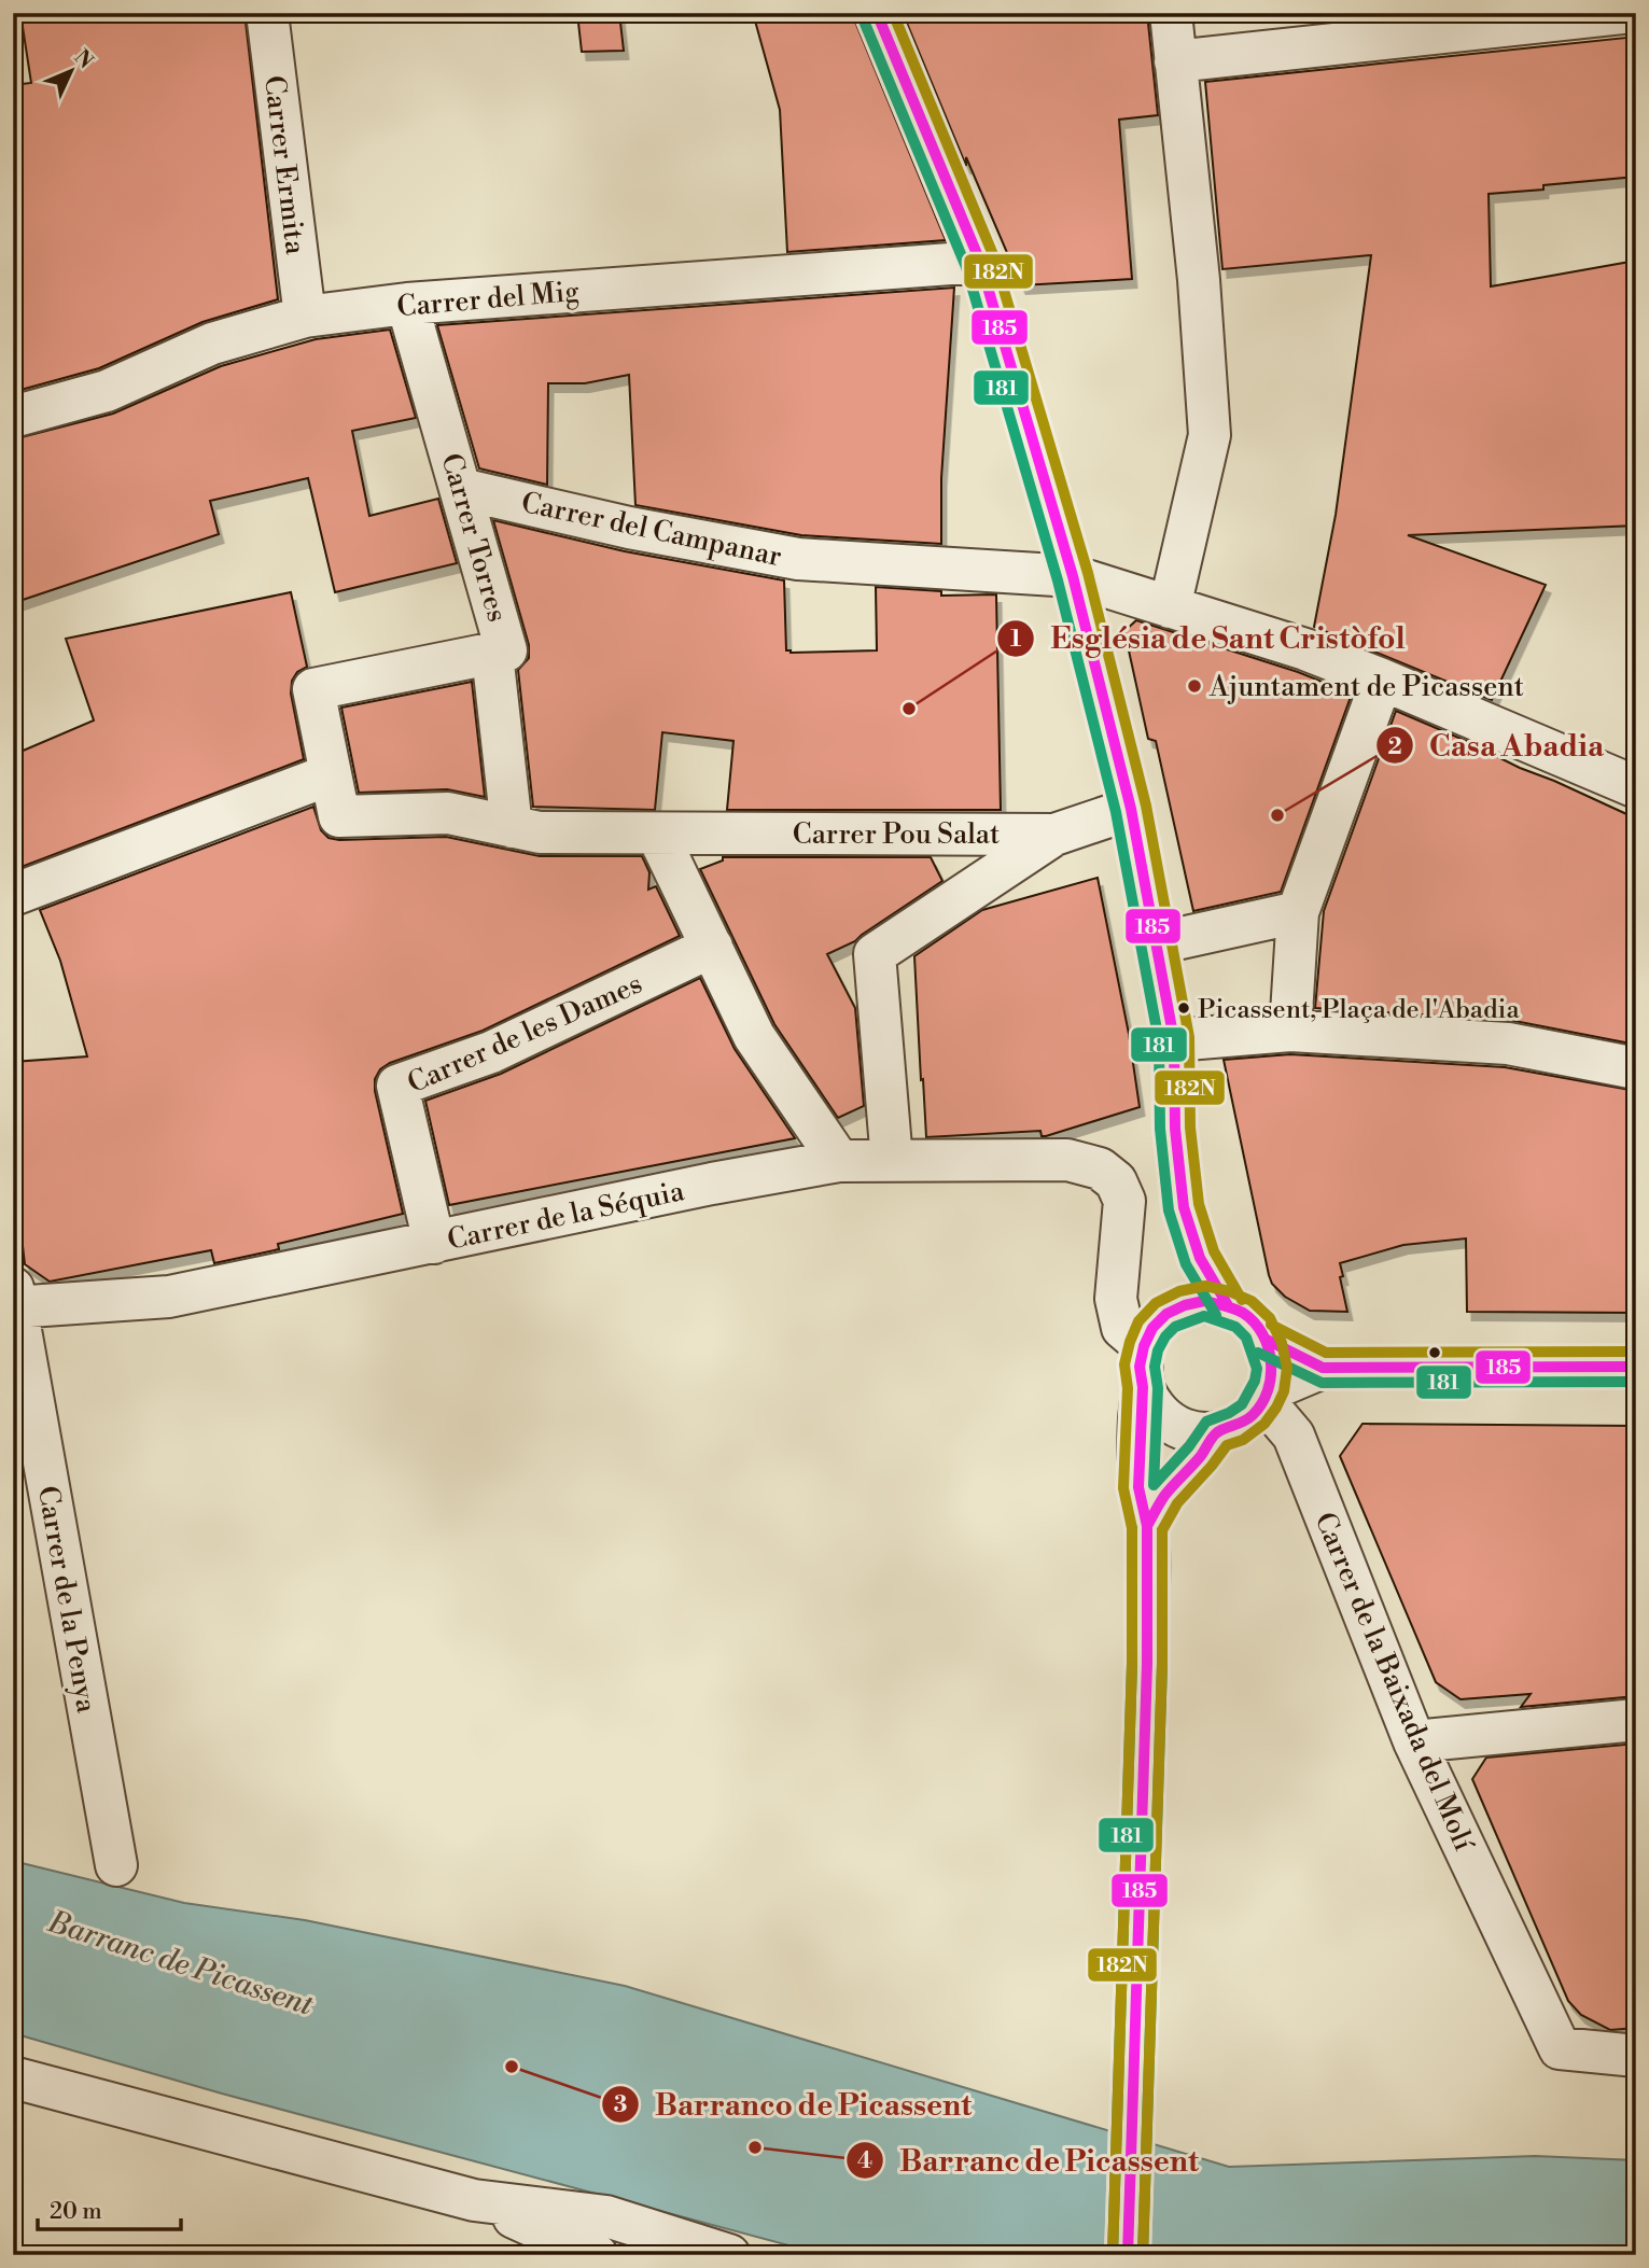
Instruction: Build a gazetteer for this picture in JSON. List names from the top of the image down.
{
  "streets": {
    "street": [
      "Carrer Ermita",
      "Carrer del Mig",
      "Carrer del Campanar",
      "Carrer Torres",
      "Carrer Pou Salat",
      "Carrer de les Dames",
      "Carrer de la Séquia",
      "Carrer de la Penya",
      "Carrer de la Baixada del Molí"
    ]
  },
  "crossings": [
    ["Carrer Ermita", "Carrer del Mig"],
    ["Carrer del Mig", "Carrer Torres"],
    ["Carrer del Campanar", "Carrer Torres"],
    ["Carrer Torres", "Carrer Pou Salat"],
    ["Carrer de les Dames", "Carrer de la Séquia"],
    ["Carrer de la Séquia", "Carrer de la Penya"],
    ["Carrer de la Séquia", "Carrer de la Baixada del Molí"]
  ],
  "water": ["Barranc de Picassent"],
  "places": [
    "Ajuntament de Picassent",
    "Església de Sant Cristòfol",
    "Casa Abadia",
    "Picassent, Plaça de l'Abadia",
    "Barranco de Picassent",
    "Barranc de Picassent"
  ],
  "lines": ["transit line 185", "transit line 182N", "transit line 181"],
  "scale_bar": "20 m",
  "north": "top right"
}
